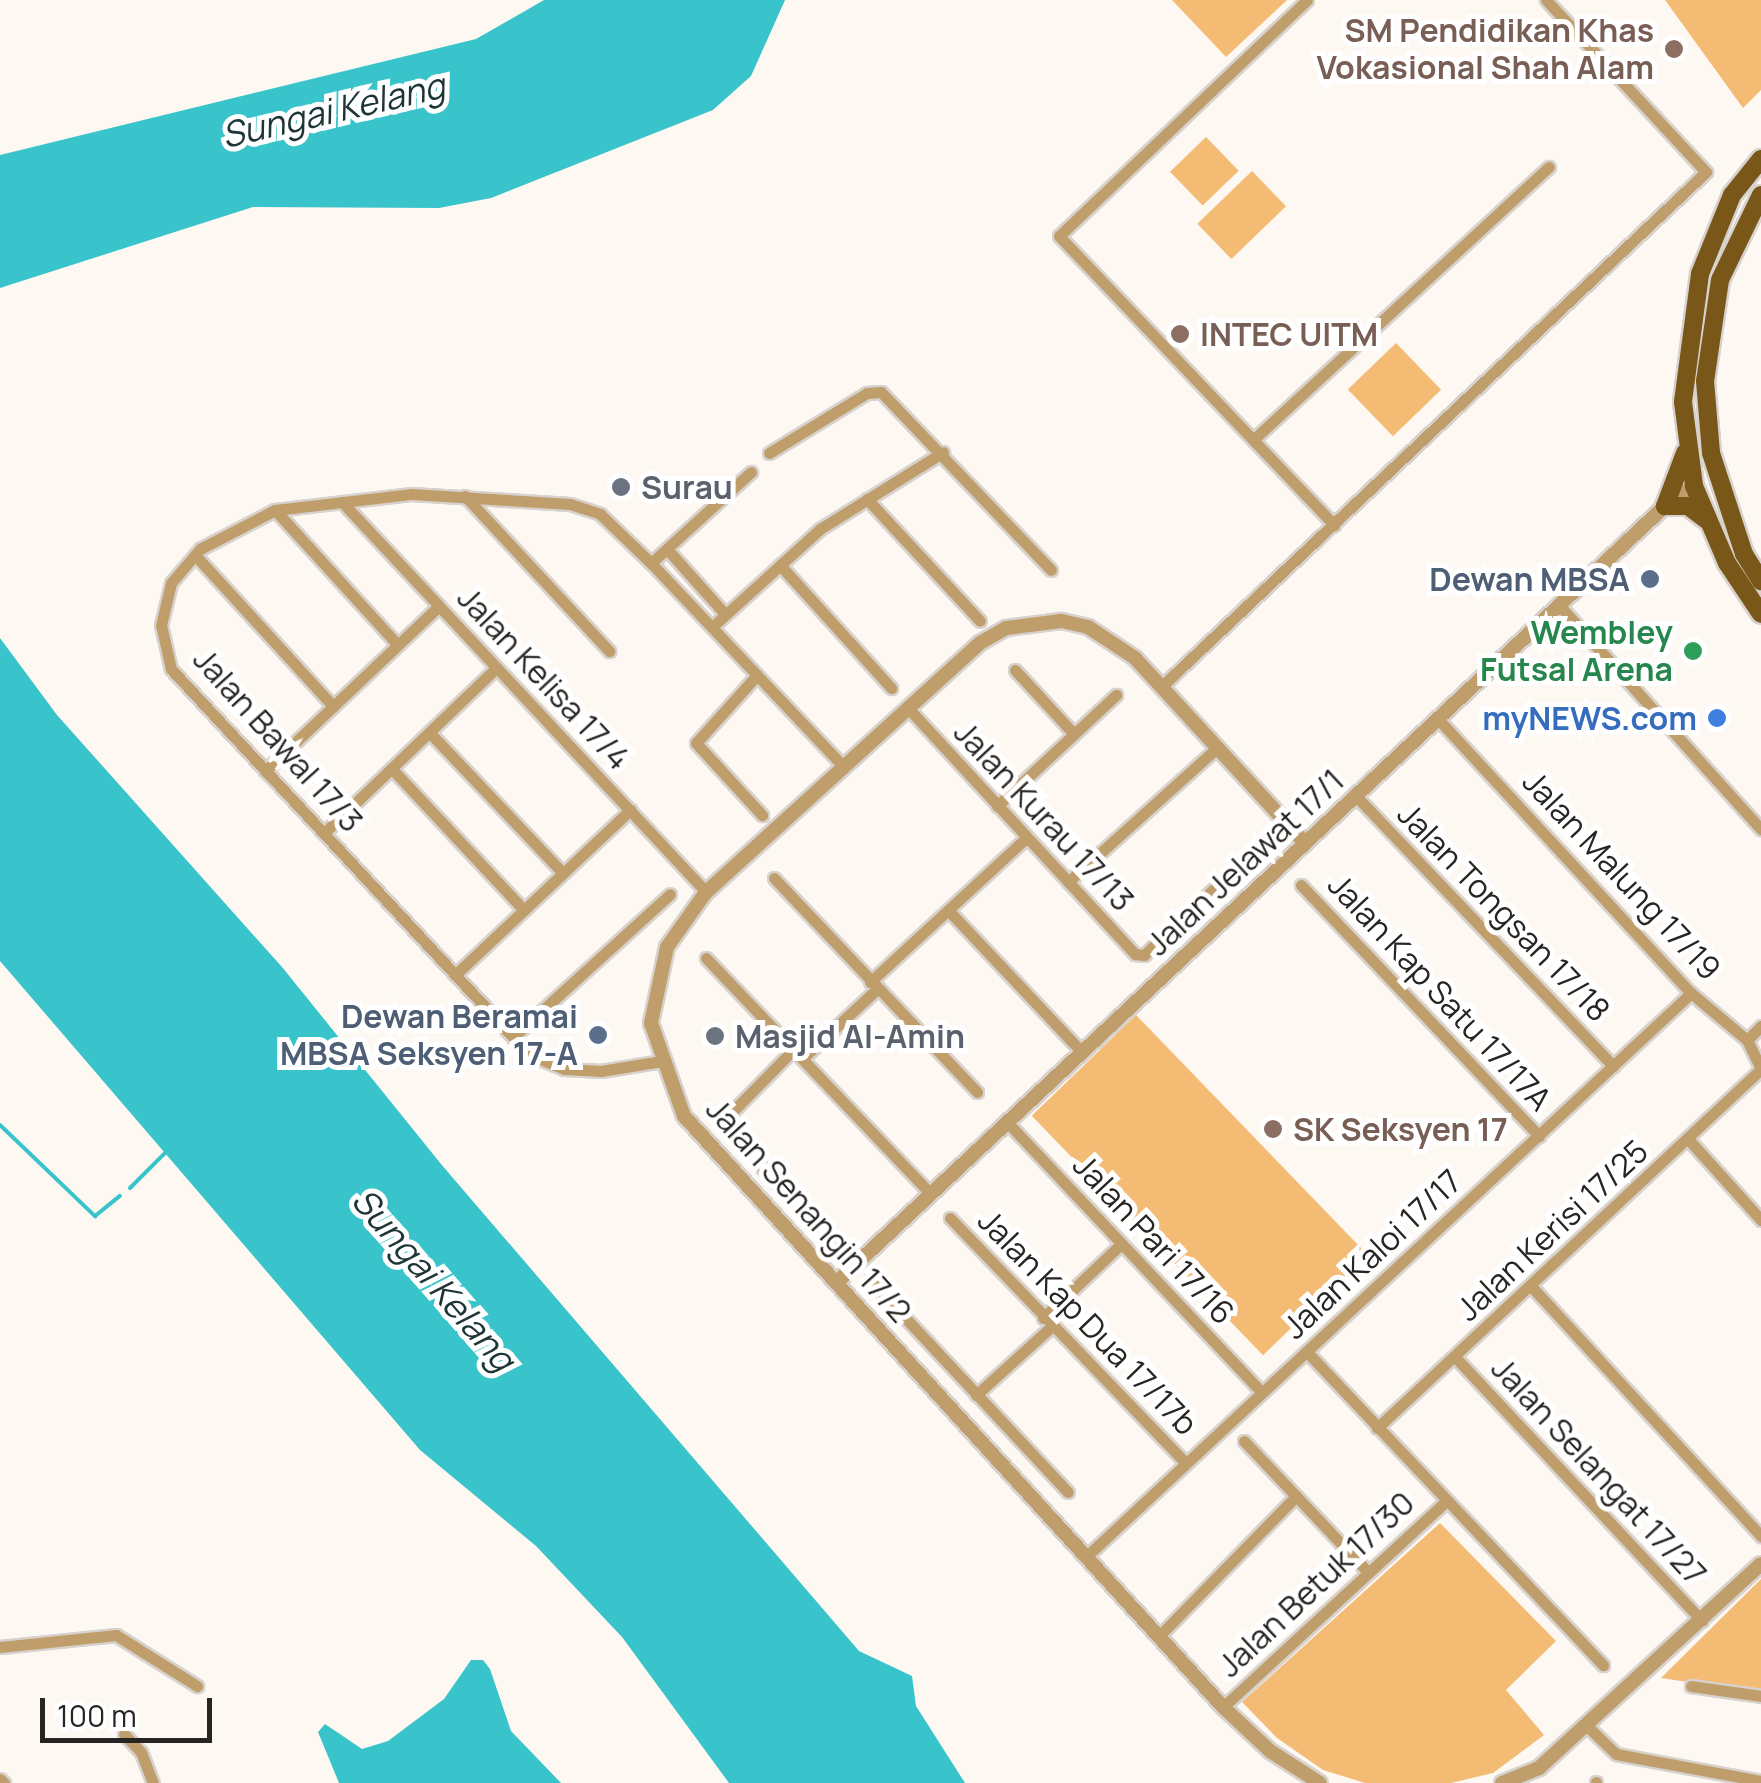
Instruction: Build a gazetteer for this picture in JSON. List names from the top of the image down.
{
  "streets": {
    "street": [
      "Jalan Kelisa 17/4",
      "Jalan Bawal 17/3",
      "Jalan Kurau 17/13",
      "Jalan Jelawat 17/1",
      "Jalan Malung 17/19",
      "Jalan Tongsan 17/18",
      "Jalan Kap Satu 17/17A",
      "Jalan Senangin 17/2",
      "Jalan Kerisi 17/25",
      "Jalan Pari 17/16",
      "Jalan Kaloi 17/17",
      "Jalan Kap Dua 17/17b",
      "Jalan Selangat 17/27",
      "Jalan Betuk 17/30"
    ]
  },
  "crossings": [
    ["Jalan Kelisa 17/4", "Jalan Bawal 17/3"],
    ["Jalan Kelisa 17/4", "Jalan Senangin 17/2"],
    ["Jalan Bawal 17/3", "Jalan Senangin 17/2"],
    ["Jalan Kurau 17/13", "Jalan Senangin 17/2"],
    ["Jalan Jelawat 17/1", "Jalan Malung 17/19"],
    ["Jalan Jelawat 17/1", "Jalan Tongsan 17/18"],
    ["Jalan Jelawat 17/1", "Jalan Senangin 17/2"],
    ["Jalan Jelawat 17/1", "Jalan Pari 17/16"],
    ["Jalan Malung 17/19", "Jalan Kerisi 17/25"],
    ["Jalan Malung 17/19", "Jalan Kaloi 17/17"],
    ["Jalan Tongsan 17/18", "Jalan Kaloi 17/17"],
    ["Jalan Kap Satu 17/17A", "Jalan Kaloi 17/17"],
    ["Jalan Senangin 17/2", "Jalan Kaloi 17/17"],
    ["Jalan Senangin 17/2", "Jalan Betuk 17/30"],
    ["Jalan Kerisi 17/25", "Jalan Selangat 17/27"],
    ["Jalan Pari 17/16", "Jalan Kaloi 17/17"],
    ["Jalan Kaloi 17/17", "Jalan Kap Dua 17/17b"]
  ],
  "water": ["Sungai Kelang"],
  "places": [
    "SM Pendidikan Khas Vokasional Shah Alam",
    "INTEC UITM",
    "Surau",
    "Dewan MBSA",
    "Wembley Futsal Arena",
    "myNEWS.com",
    "Dewan Beramai MBSA Seksyen 17-A",
    "Masjid Al-Amin",
    "SK Seksyen 17"
  ],
  "scale_bar": "100 m"
}
